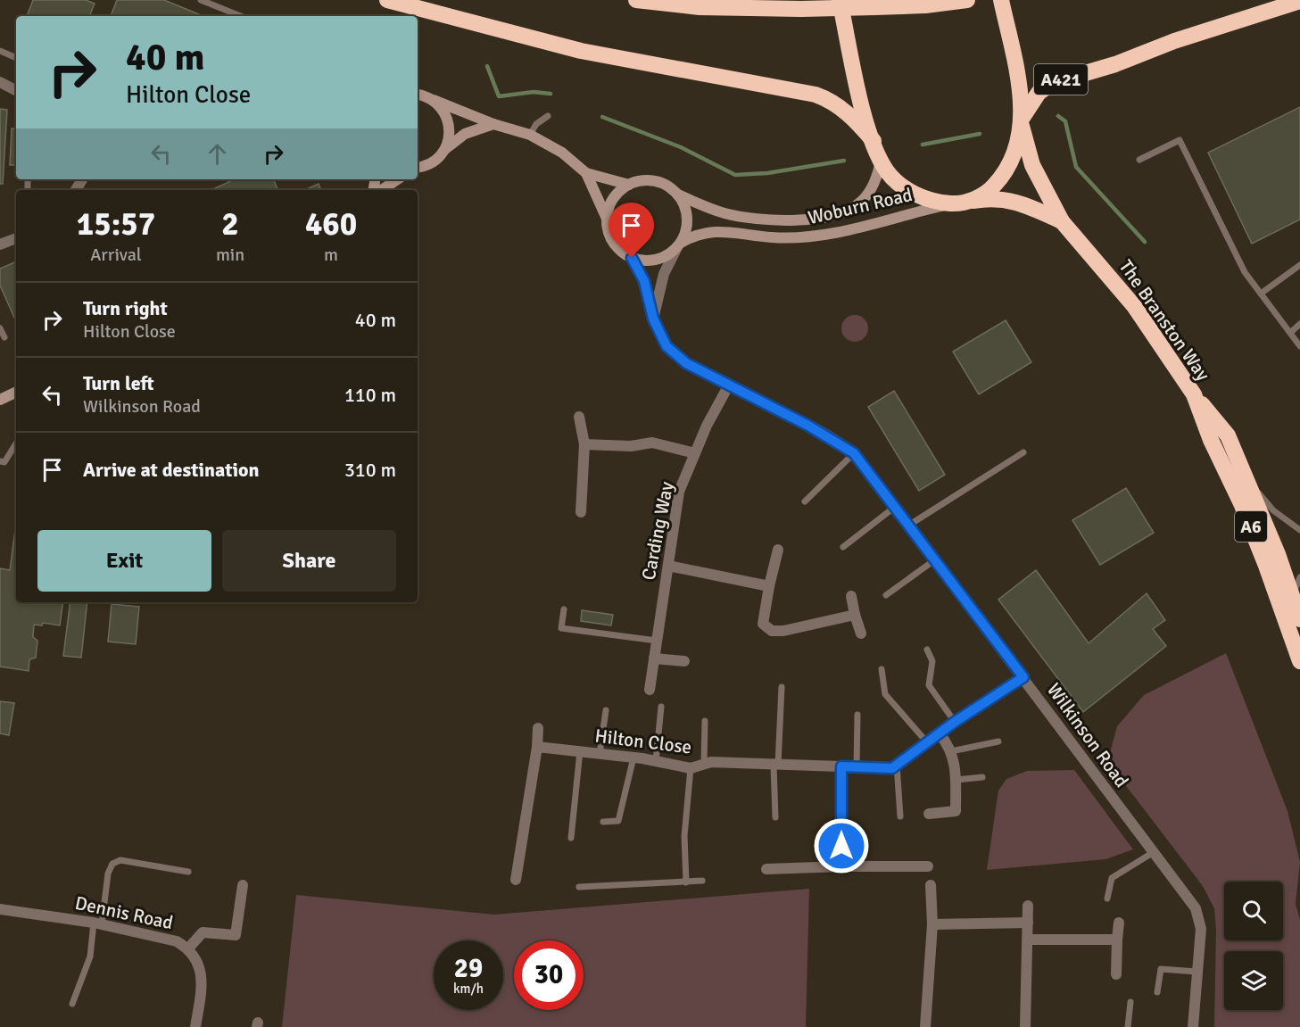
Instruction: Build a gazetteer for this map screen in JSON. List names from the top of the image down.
{
  "streets": {
    "highway": ["A421", "The Branston Way", "A6"],
    "main road": ["Woburn Road"],
    "street": [
      "Carding Way",
      "Wilkinson Road",
      "Hilton Close",
      "Dennis Road"
    ]
  },
  "crossings": [
    ["A421", "The Branston Way"],
    ["Woburn Road", "The Branston Way"],
    ["Woburn Road", "Wilkinson Road"],
    ["Carding Way", "Wilkinson Road"],
    ["Wilkinson Road", "Hilton Close"]
  ],
  "page": {
    "turn": ["40 m", "Hilton Close"],
    "eta": [
      "15:57",
      "Arrival",
      "2",
      "min",
      "460",
      "m"
    ],
    "list": [
      {
        "name": "Turn right",
        "note": "Hilton Close",
        "value": "40 m"
      },
      {
        "name": "Turn left",
        "note": "Wilkinson Road",
        "value": "110 m"
      },
      {
        "name": "Arrive at destination",
        "value": "310 m"
      }
    ],
    "buttons": ["Exit", "Share"],
    "speed": "29 km/h",
    "limit": "30"
  }
}
